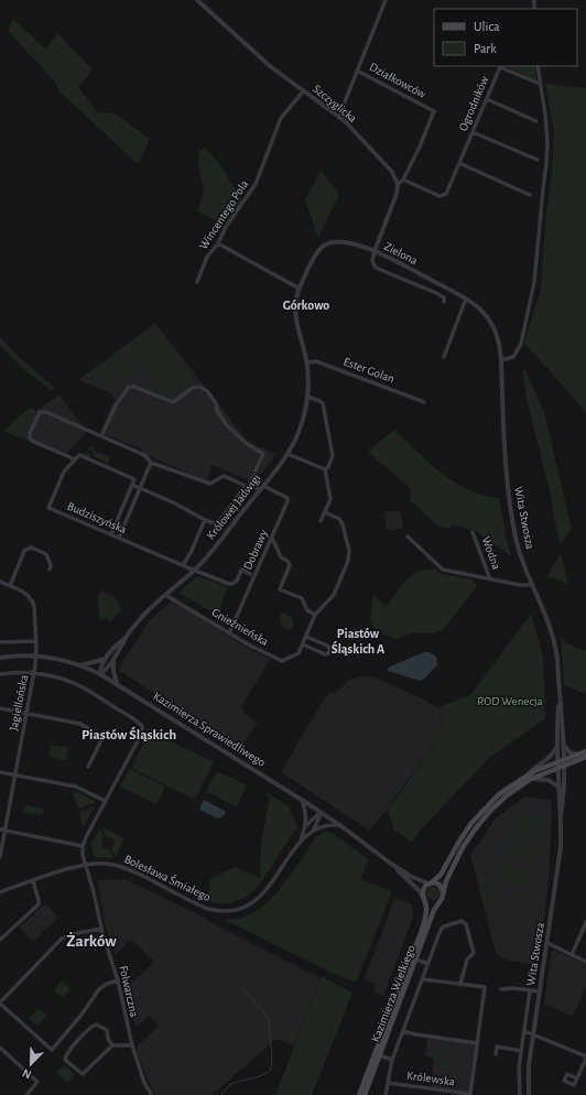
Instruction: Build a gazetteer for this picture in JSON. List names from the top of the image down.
{
  "streets": {
    "main road": ["Kazimierza Wielkiego"],
    "street": [
      "Działkowców",
      "Szczyglicka",
      "Ogrodników",
      "Wincentego Pola",
      "Zielona",
      "Ester Golan",
      "Królowej Jadwigi",
      "Budziszyńska",
      "Wita Stwosza",
      "Dobrawy",
      "Wodna",
      "Gnieźnieńska",
      "Jagiellońska",
      "Kazimierza Sprawiedliwego",
      "Bolesława Śmiałego",
      "Folwarczna",
      "Królewska"
    ]
  },
  "crossings": [
    ["Działkowców", "Ogrodników"],
    ["Szczyglicka", "Wincentego Pola"],
    ["Zielona", "Ester Golan"],
    ["Zielona", "Królowej Jadwigi"],
    ["Zielona", "Wita Stwosza"],
    ["Ester Golan", "Królowej Jadwigi"],
    ["Królowej Jadwigi", "Budziszyńska"],
    ["Królowej Jadwigi", "Dobrawy"],
    ["Królowej Jadwigi", "Gnieźnieńska"],
    ["Królowej Jadwigi", "Kazimierza Sprawiedliwego"],
    ["Wita Stwosza", "Wodna"],
    ["Dobrawy", "Gnieźnieńska"],
    ["Jagiellońska", "Kazimierza Sprawiedliwego"],
    ["Kazimierza Sprawiedliwego", "Bolesława Śmiałego"],
    ["Kazimierza Sprawiedliwego", "Kazimierza Wielkiego"],
    ["Bolesława Śmiałego", "Folwarczna"]
  ],
  "districts": [
    "Górkowo",
    "Piastów Śląskich A",
    "Piastów Śląskich",
    "Żarków"
  ],
  "parks": ["ROD Wenecja"],
  "legend": ["Ulica", "Park"],
  "north": "bottom left"
}
